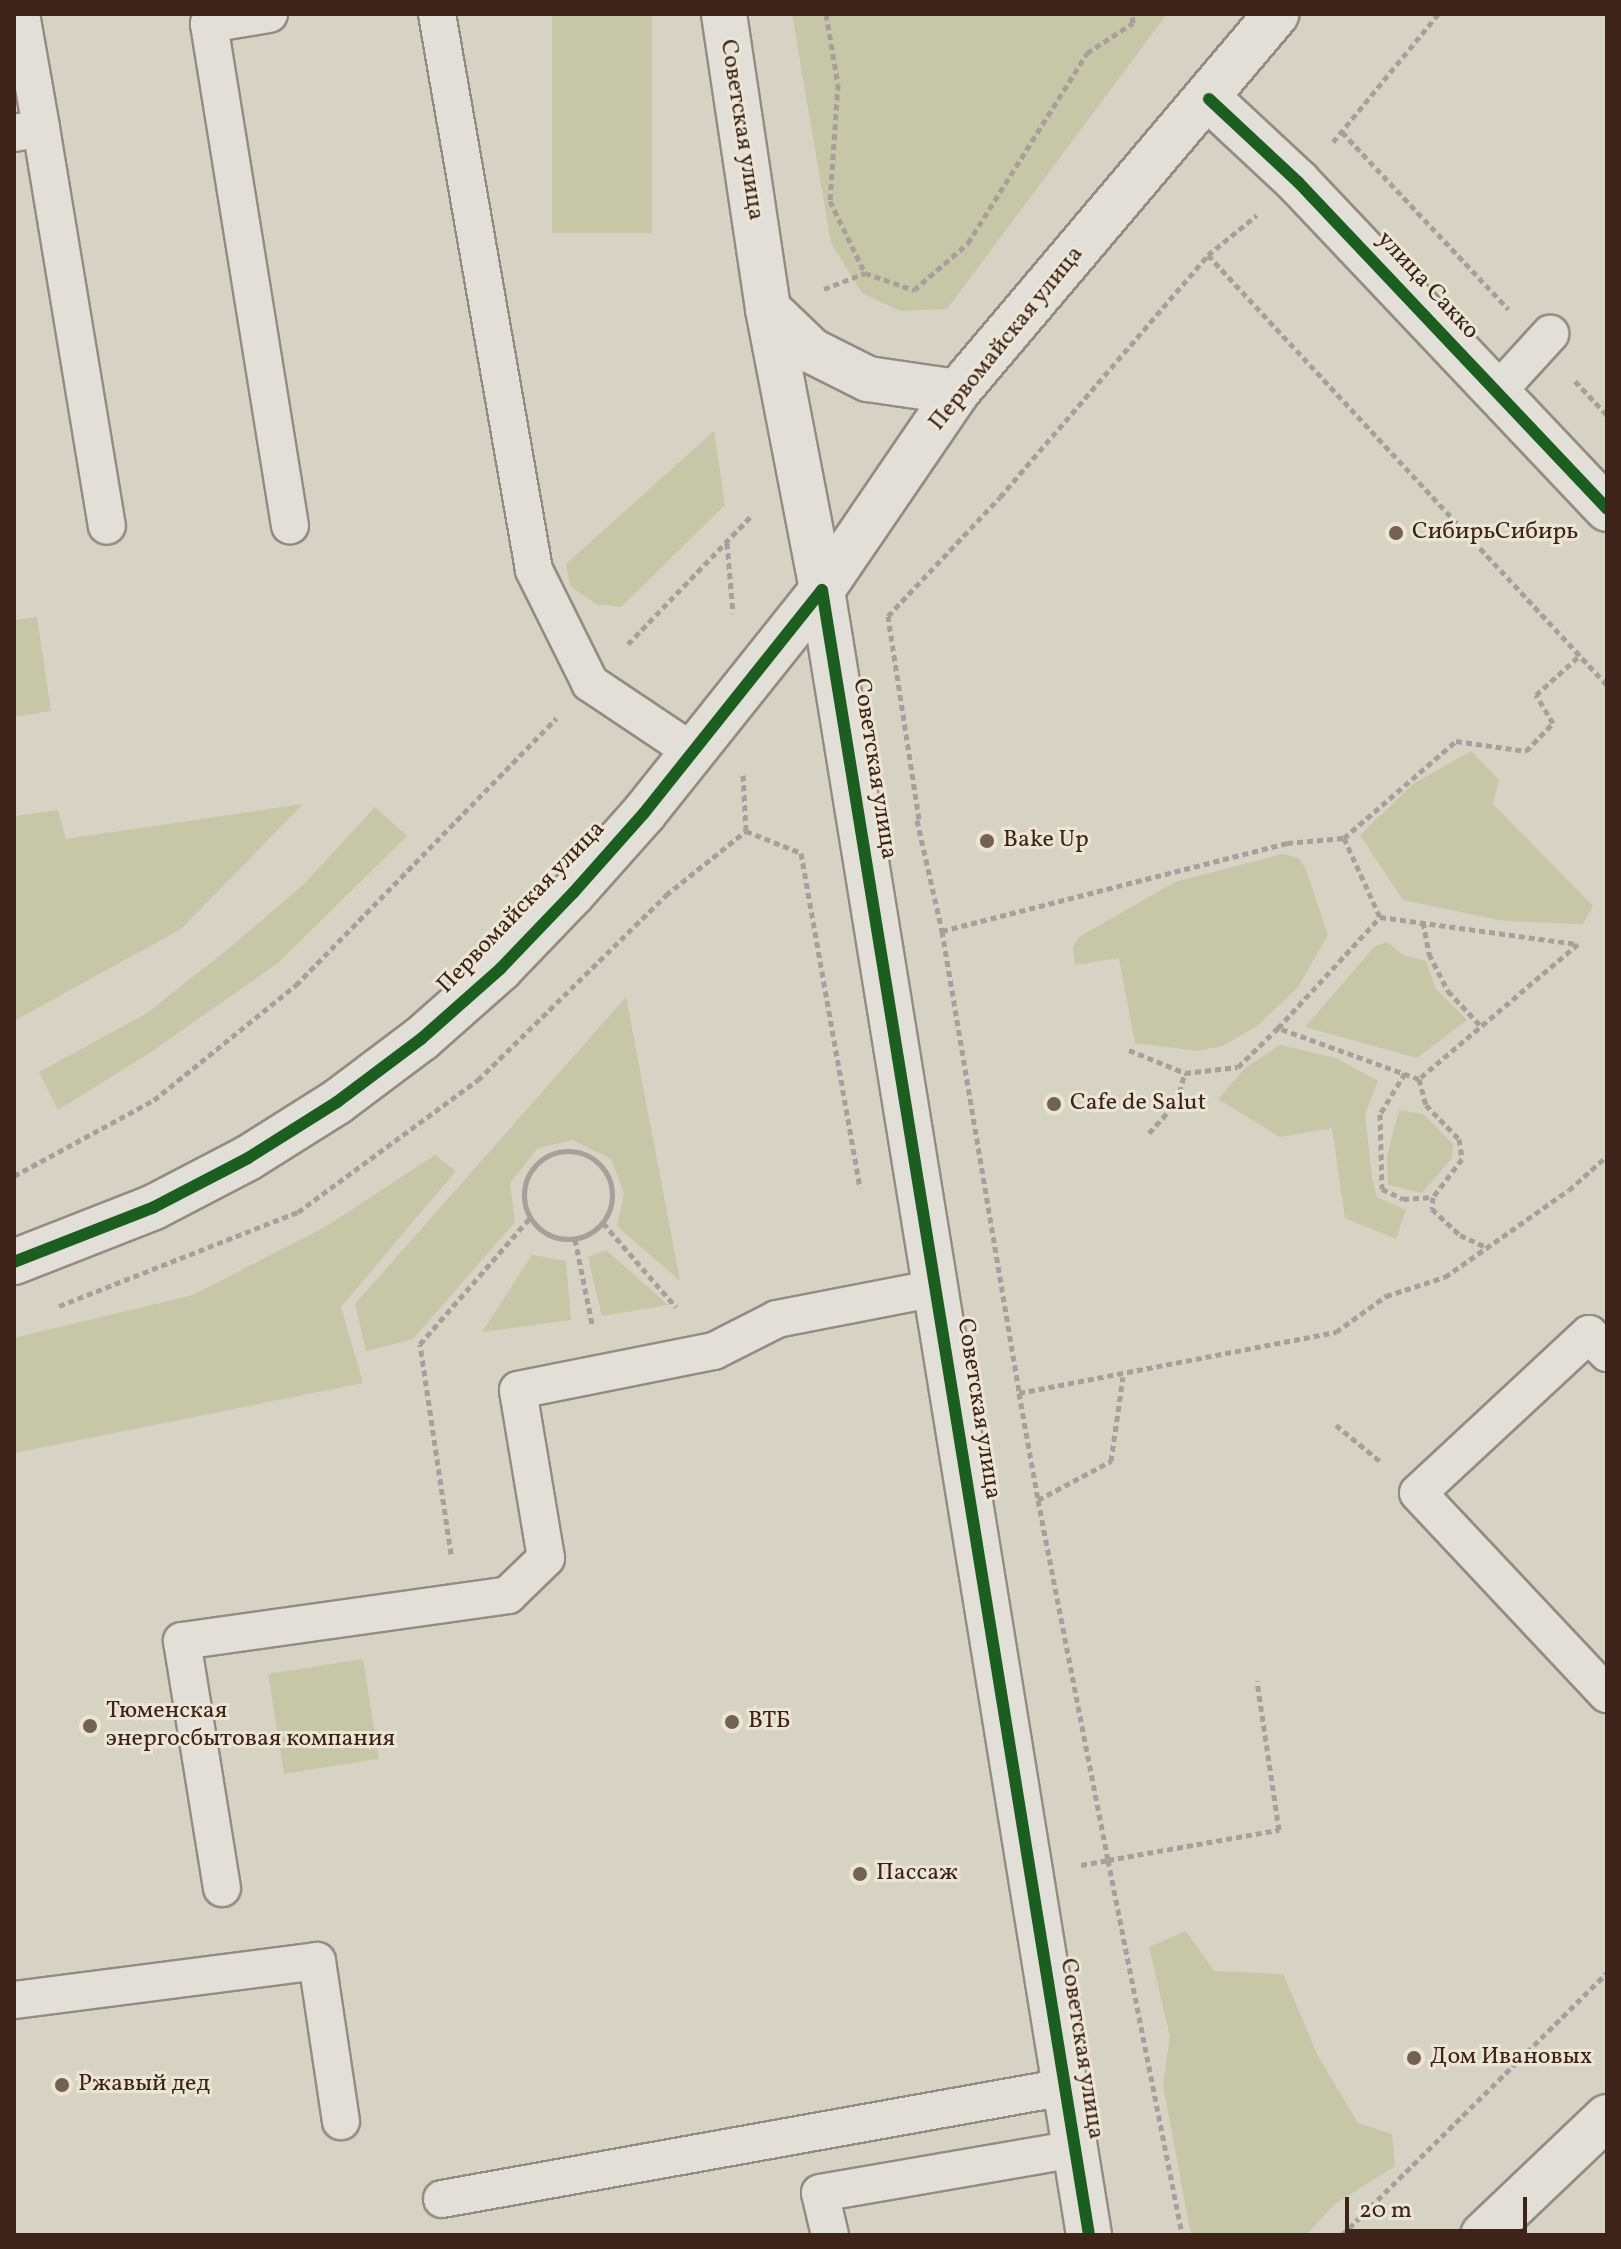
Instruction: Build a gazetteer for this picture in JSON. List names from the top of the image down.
{
  "streets": {
    "street": ["Советская улица", "улица Сакко", "Первомайская улица"]
  },
  "crossings": [
    ["Советская улица", "Первомайская улица"],
    ["улица Сакко", "Первомайская улица"]
  ],
  "places": [
    "СибирьСибирь",
    "Bake Up",
    "Cafe de Salut",
    "ВТБ",
    "Тюменская энергосбытовая компания",
    "Пассаж",
    "Дом Ивановых",
    "Ржавый дед"
  ],
  "scale_bar": "20 m"
}
